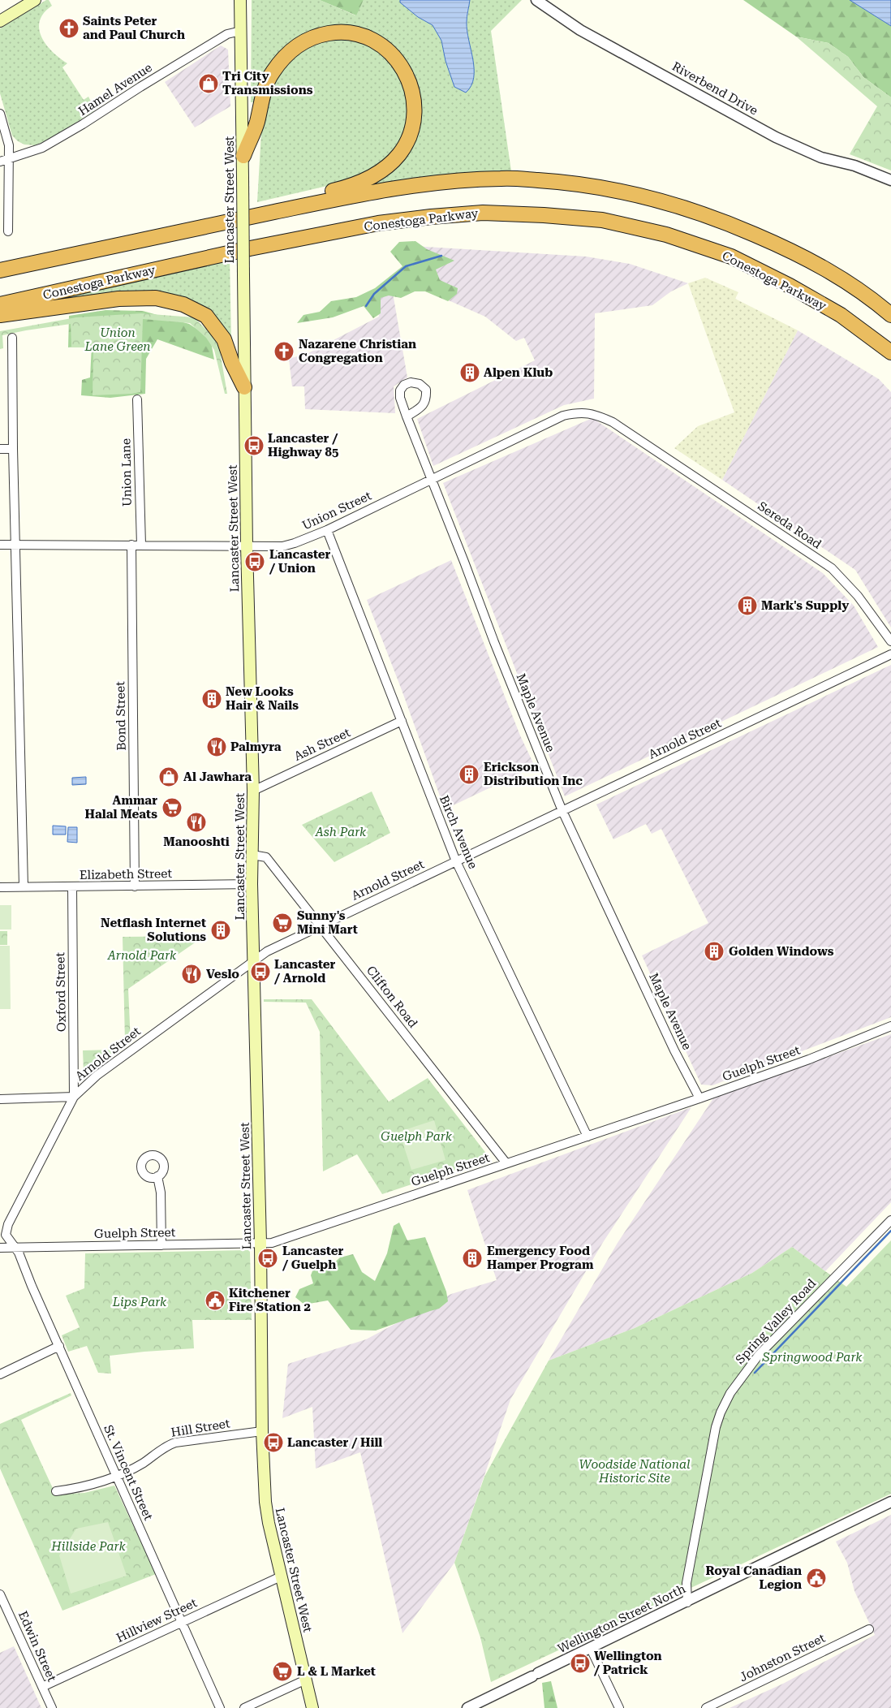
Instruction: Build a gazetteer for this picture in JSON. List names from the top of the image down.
{
  "streets": {
    "highway": ["Conestoga Parkway"],
    "main road": ["Lancaster Street West"],
    "street": [
      "Riverbend Drive",
      "Hamel Avenue",
      "Union Lane",
      "Union Street",
      "Sereda Road",
      "Maple Avenue",
      "Bond Street",
      "Arnold Street",
      "Ash Street",
      "Birch Avenue",
      "Elizabeth Street",
      "Oxford Street",
      "Clifton Road",
      "Guelph Street",
      "Spring Valley Road",
      "Hill Street",
      "St. Vincent Street",
      "Wellington Street North",
      "Hillview Street",
      "Edwin Street",
      "Johnston Street"
    ]
  },
  "crossings": [
    ["Hamel Avenue", "Lancaster Street West"],
    ["Lancaster Street West", "Union Street"],
    ["Lancaster Street West", "Arnold Street"],
    ["Lancaster Street West", "Ash Street"],
    ["Lancaster Street West", "Elizabeth Street"],
    ["Lancaster Street West", "Clifton Road"],
    ["Lancaster Street West", "Guelph Street"],
    ["Lancaster Street West", "Hill Street"],
    ["Lancaster Street West", "Hillview Street"],
    ["Union Lane", "Union Street"],
    ["Union Street", "Sereda Road"],
    ["Union Street", "Maple Avenue"],
    ["Union Street", "Bond Street"],
    ["Union Street", "Birch Avenue"],
    ["Maple Avenue", "Arnold Street"],
    ["Maple Avenue", "Guelph Street"],
    ["Bond Street", "Elizabeth Street"],
    ["Arnold Street", "Birch Avenue"],
    ["Arnold Street", "Oxford Street"],
    ["Arnold Street", "Clifton Road"],
    ["Arnold Street", "Guelph Street"],
    ["Arnold Street", "St. Vincent Street"],
    ["Ash Street", "Birch Avenue"],
    ["Birch Avenue", "Guelph Street"],
    ["Elizabeth Street", "Oxford Street"],
    ["Clifton Road", "Guelph Street"],
    ["Guelph Street", "St. Vincent Street"],
    ["Spring Valley Road", "Wellington Street North"],
    ["Hill Street", "St. Vincent Street"],
    ["St. Vincent Street", "Hillview Street"],
    ["Hillview Street", "Edwin Street"]
  ],
  "parks": [
    "Union Lane Green",
    "Ash Park",
    "Arnold Park",
    "Guelph Park",
    "Lips Park",
    "Springwood Park",
    "Woodside National Historic Site",
    "Hillside Park"
  ],
  "places": {
    "church": ["Saints Peter and Paul Church", "Nazarene Christian Congregation"],
    "shop": ["Tri City Transmissions", "Al Jawhara"],
    "building": [
      "Alpen Klub",
      "Mark's Supply",
      "New Looks Hair & Nails",
      "Erickson Distribution Inc",
      "Netflash Internet Solutions",
      "Golden Windows",
      "Emergency Food Hamper Program"
    ],
    "bus stop": [
      "Lancaster / Highway 85",
      "Lancaster / Union",
      "Lancaster / Arnold",
      "Lancaster / Guelph",
      "Lancaster / Hill",
      "Wellington / Patrick"
    ],
    "restaurant": ["Palmyra", "Manooshti", "Veslo"],
    "supermarket": ["Ammar Halal Meats", "Sunny's Mini Mart", "L & L Market"],
    "public building": ["Kitchener Fire Station 2", "Royal Canadian Legion"]
  }
}
